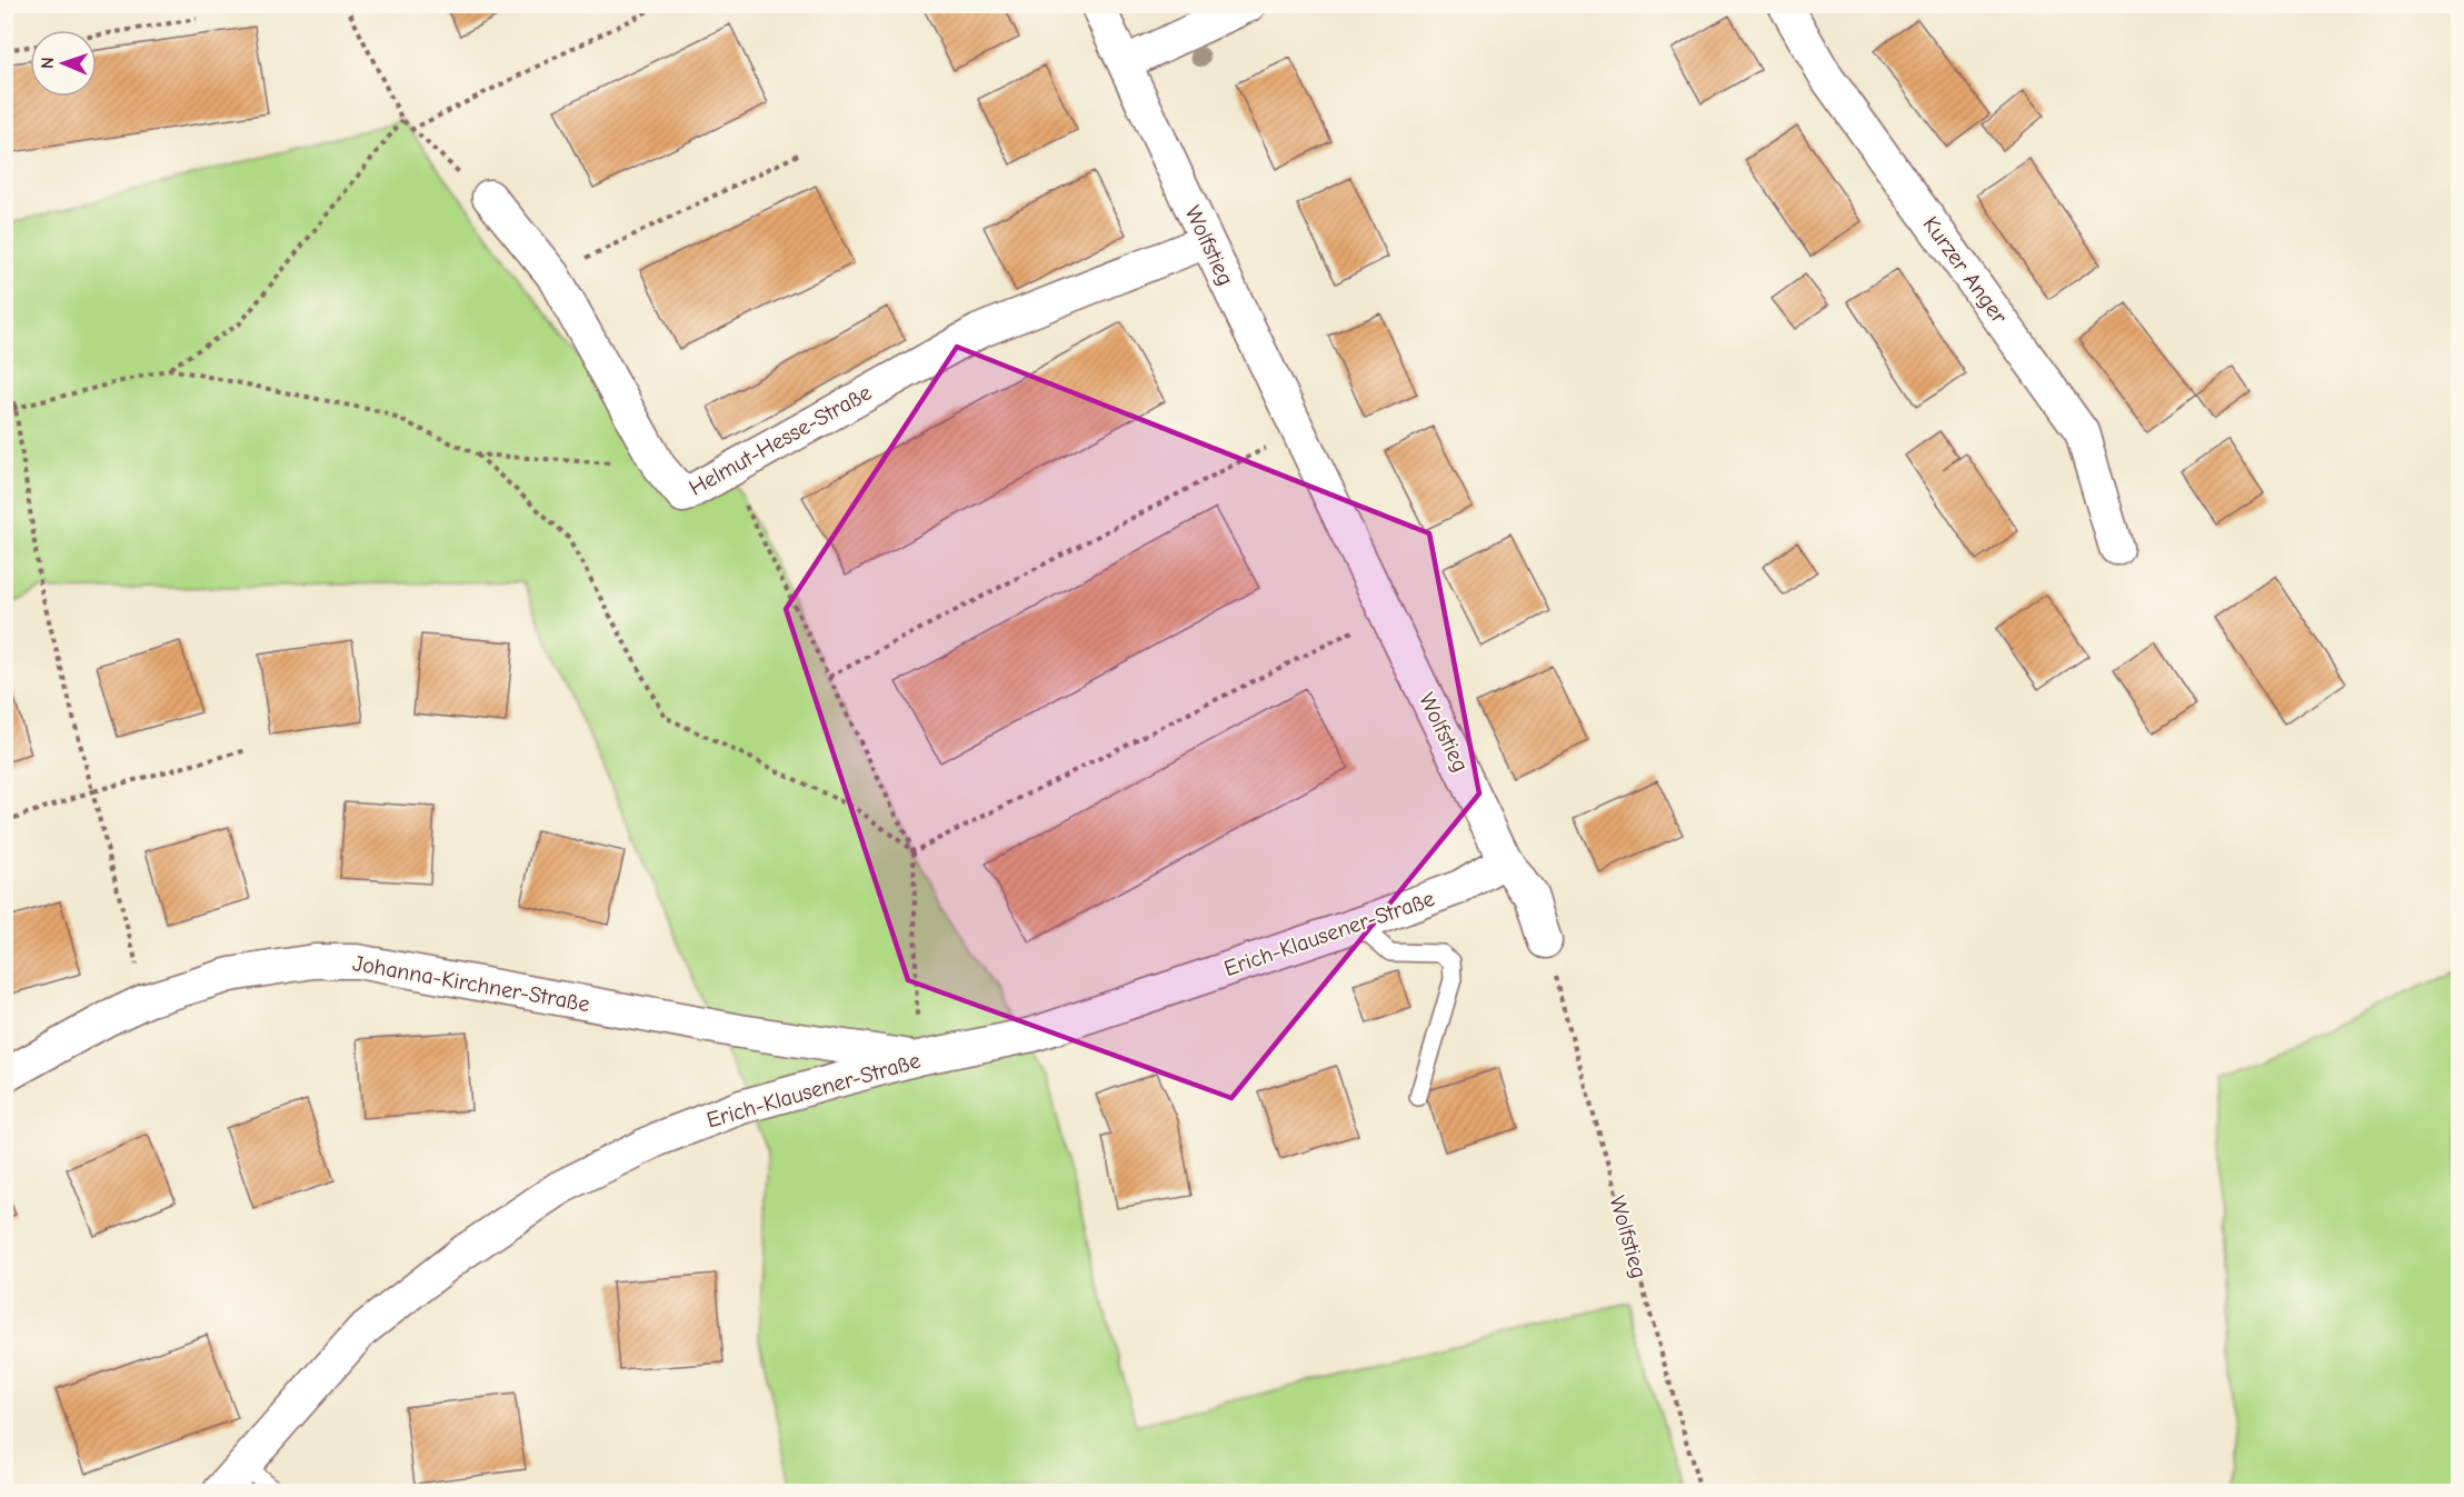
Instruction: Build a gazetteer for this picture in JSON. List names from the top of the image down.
{
  "streets": {
    "street": [
      "Wolfstieg",
      "Kurzer Anger",
      "Helmut-Hesse-Straße",
      "Erich-Klausener-Straße",
      "Johanna-Kirchner-Straße"
    ]
  },
  "crossings": [
    ["Wolfstieg", "Helmut-Hesse-Straße"],
    ["Wolfstieg", "Erich-Klausener-Straße"],
    ["Erich-Klausener-Straße", "Johanna-Kirchner-Straße"]
  ],
  "north": "left"
}
